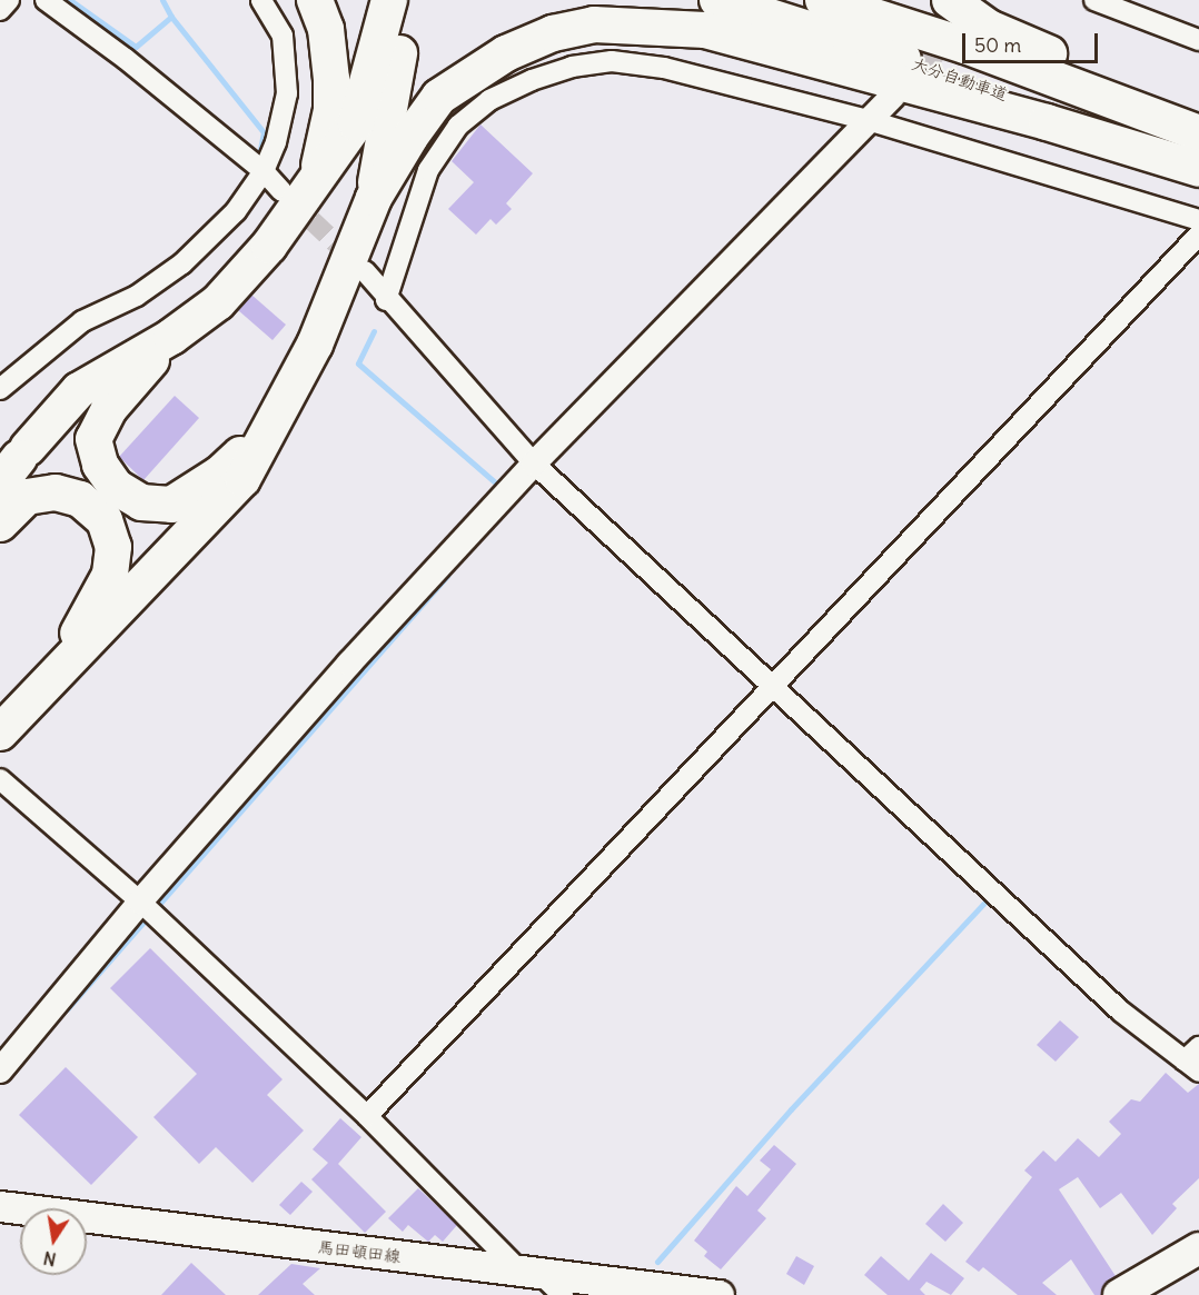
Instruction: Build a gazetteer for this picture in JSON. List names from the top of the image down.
{
  "streets": {
    "highway": ["大分自動車道"],
    "main road": ["馬田頓田線"]
  },
  "scale_bar": "50 m",
  "north": "bottom"
}
